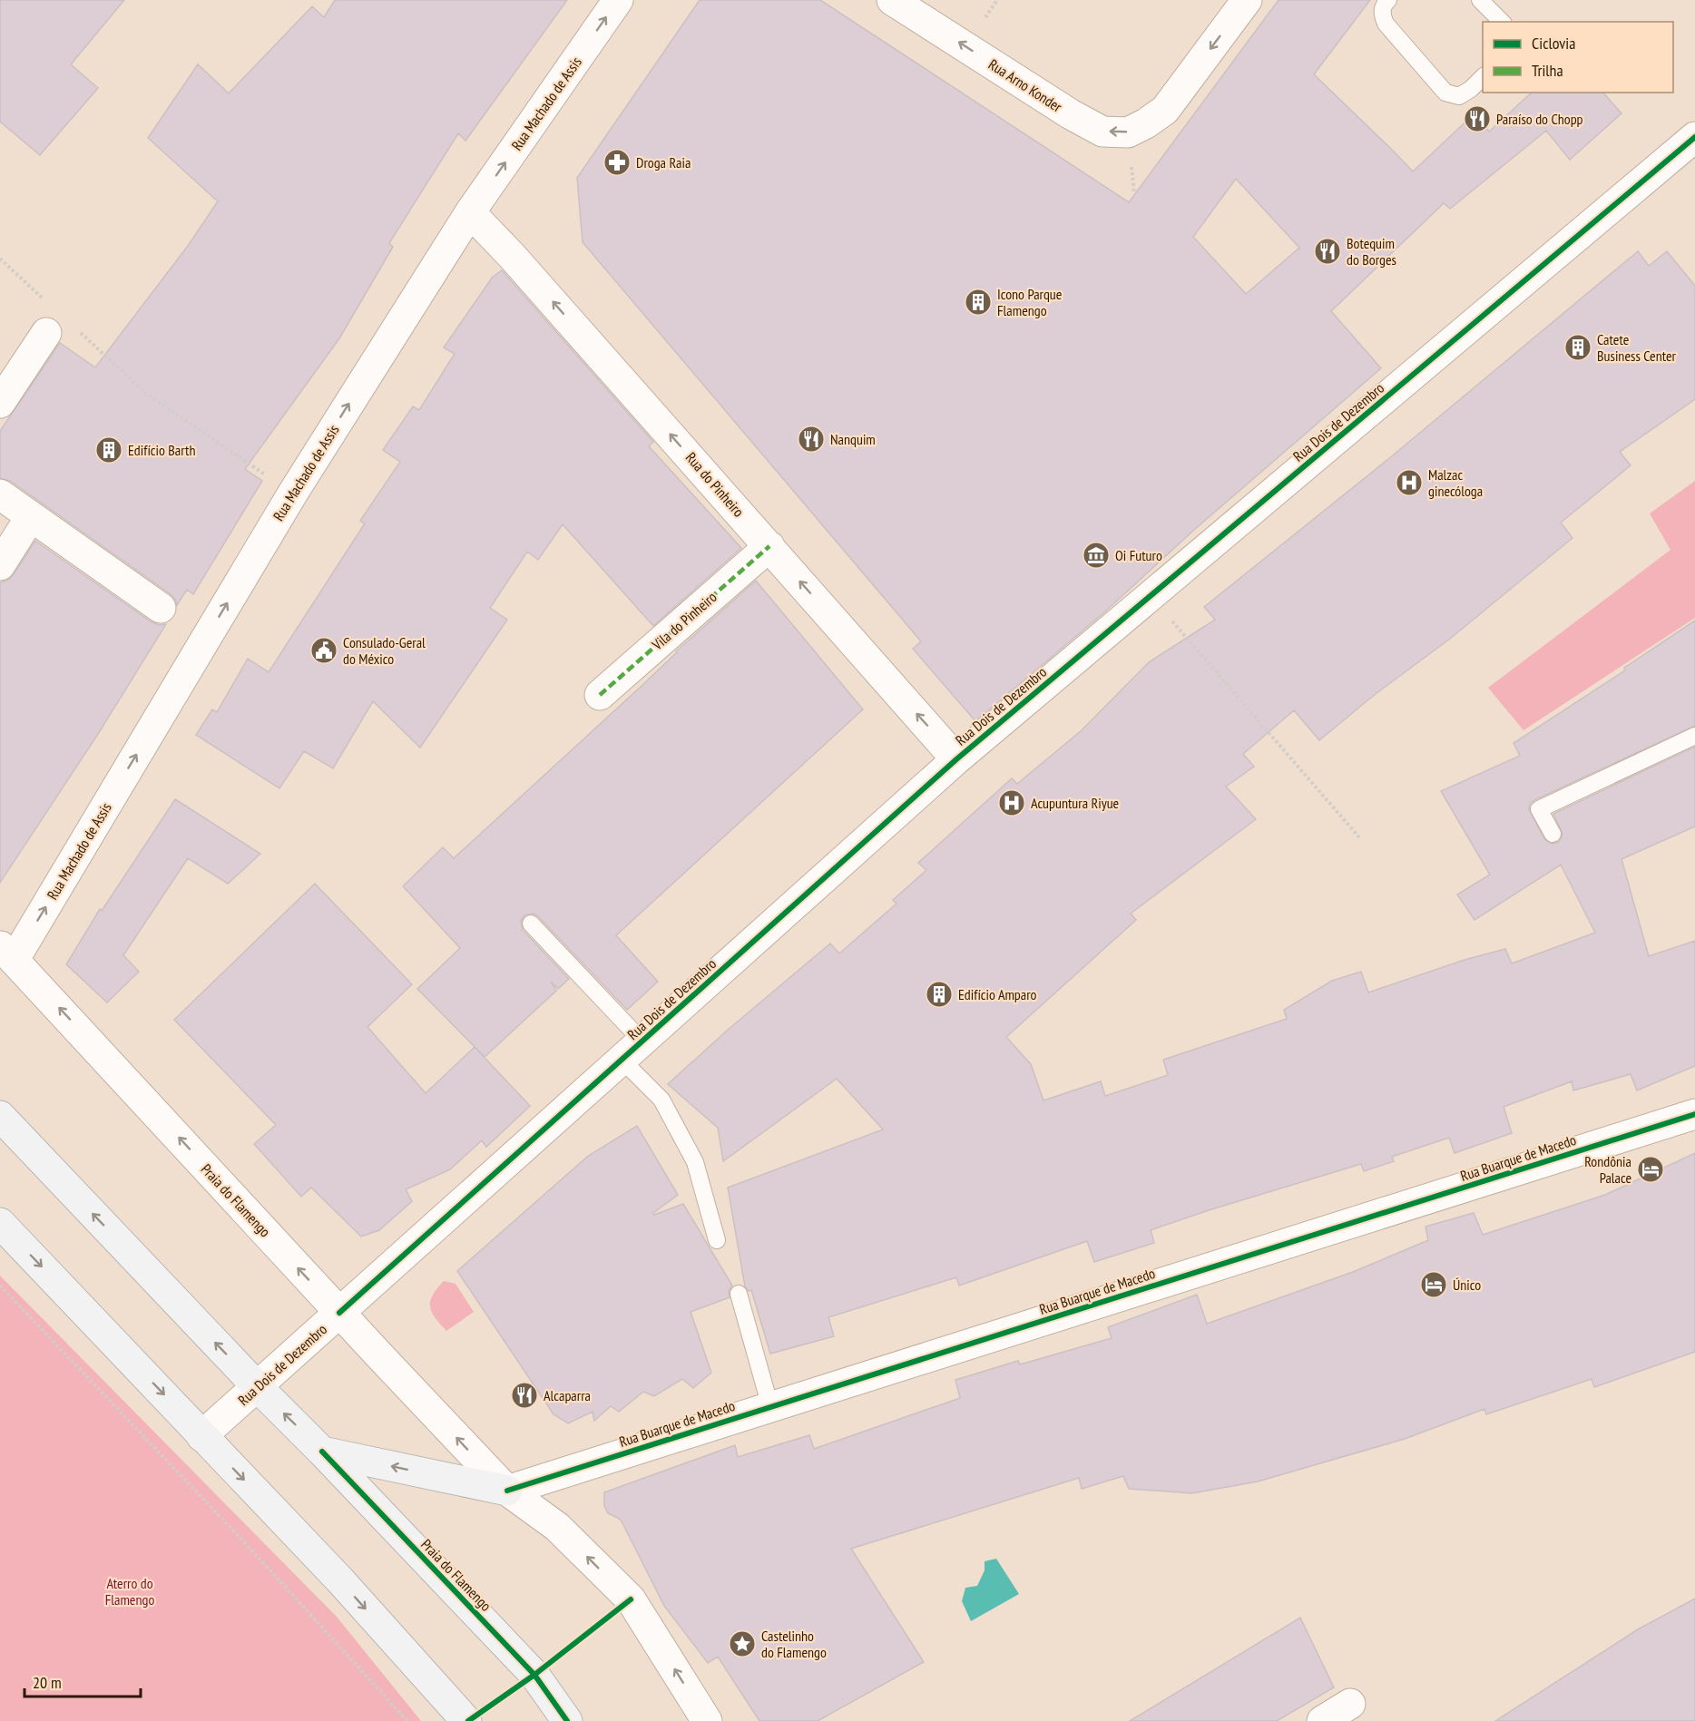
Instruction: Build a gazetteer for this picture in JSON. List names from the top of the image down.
{
  "streets": {
    "main road": ["Praia do Flamengo"],
    "street": [
      "Rua Arno Konder",
      "Rua Machado de Assis",
      "Rua Dois de Dezembro",
      "Rua do Pinheiro",
      "Vila do Pinheiro",
      "Rua Buarque de Macedo"
    ]
  },
  "crossings": [
    ["Rua Machado de Assis", "Rua do Pinheiro"],
    ["Rua Machado de Assis", "Praia do Flamengo"],
    ["Rua Dois de Dezembro", "Rua do Pinheiro"],
    ["Rua Dois de Dezembro", "Praia do Flamengo"],
    ["Rua do Pinheiro", "Vila do Pinheiro"],
    ["Rua Buarque de Macedo", "Praia do Flamengo"]
  ],
  "one_way": ["Rua Machado de Assis", "Rua do Pinheiro", "Praia do Flamengo"],
  "parks": ["Aterro do Flamengo"],
  "places": {
    "restaurant": [
      "Paraíso do Chopp",
      "Botequim do Borges",
      "Nanquim",
      "Alcaparra"
    ],
    "pharmacy": ["Droga Raia"],
    "building": [
      "Icono Parque Flamengo",
      "Catete Business Center",
      "Edifício Barth",
      "Edifício Amparo"
    ],
    "hospital": ["Malzac ginecóloga", "Acupuntura Riyue"],
    "museum": ["Oi Futuro"],
    "public building": ["Consulado-Geral do México"],
    "hotel": ["Rondônia Palace", "Único"],
    "place": ["Castelinho do Flamengo"]
  },
  "legend": ["Ciclovia", "Trilha"],
  "scale_bar": "20 m"
}
